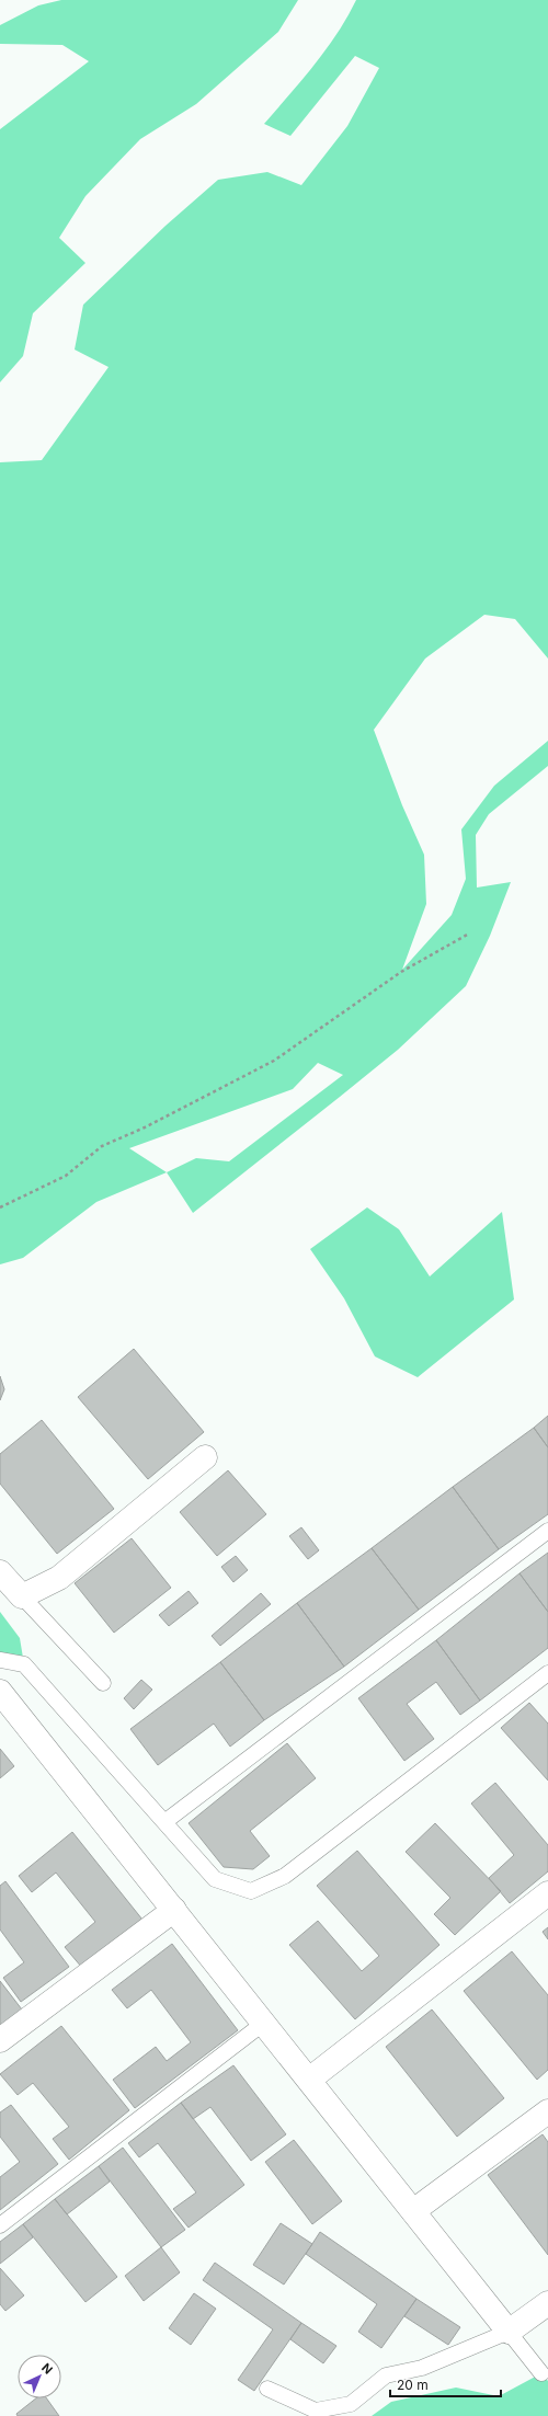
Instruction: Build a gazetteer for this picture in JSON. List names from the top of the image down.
{
  "scale_bar": "20 m",
  "north": "top right"
}
